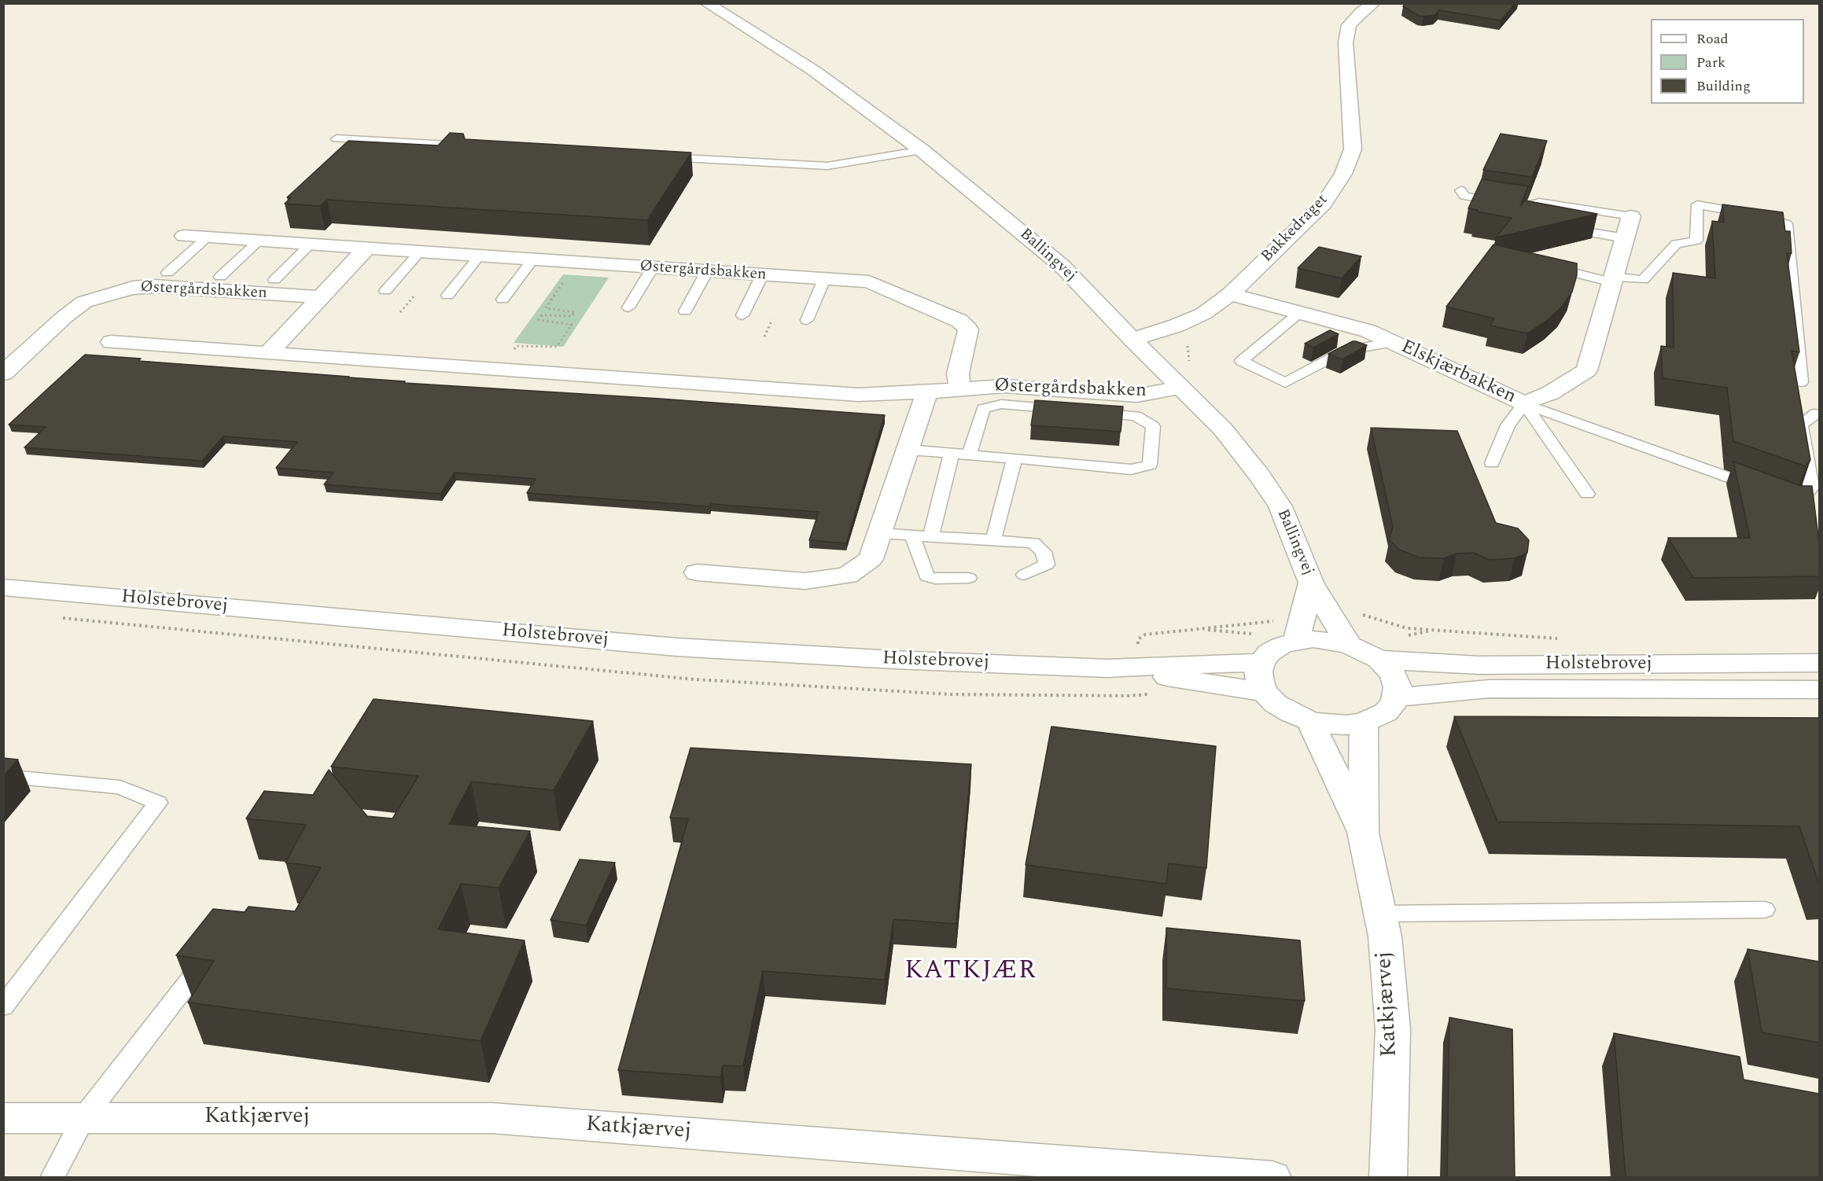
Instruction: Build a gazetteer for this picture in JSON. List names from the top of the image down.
{
  "streets": {
    "street": [
      "Bakkedraget",
      "Ballingvej",
      "Østergårdsbakken",
      "Elskjærbakken",
      "Holstebrovej",
      "Katkjærvej"
    ]
  },
  "crossings": [
    ["Bakkedraget", "Ballingvej"],
    ["Bakkedraget", "Elskjærbakken"],
    ["Ballingvej", "Østergårdsbakken"],
    ["Ballingvej", "Holstebrovej"],
    ["Ballingvej", "Katkjærvej"],
    ["Holstebrovej", "Katkjærvej"]
  ],
  "districts": ["KATKJÆR"],
  "legend": ["Road", "Park", "Building"]
}
